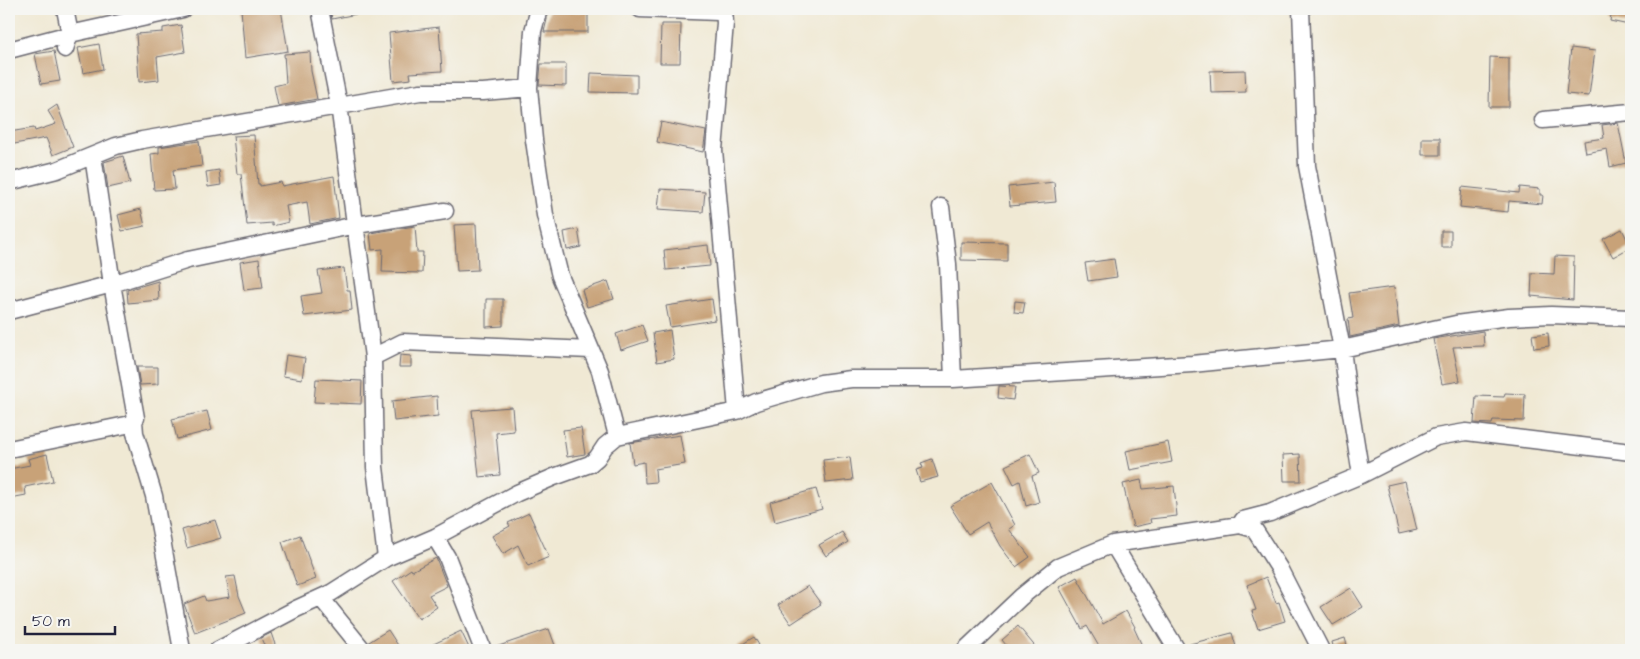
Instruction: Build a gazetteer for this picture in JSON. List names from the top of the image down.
{
  "scale_bar": "50 m"
}
